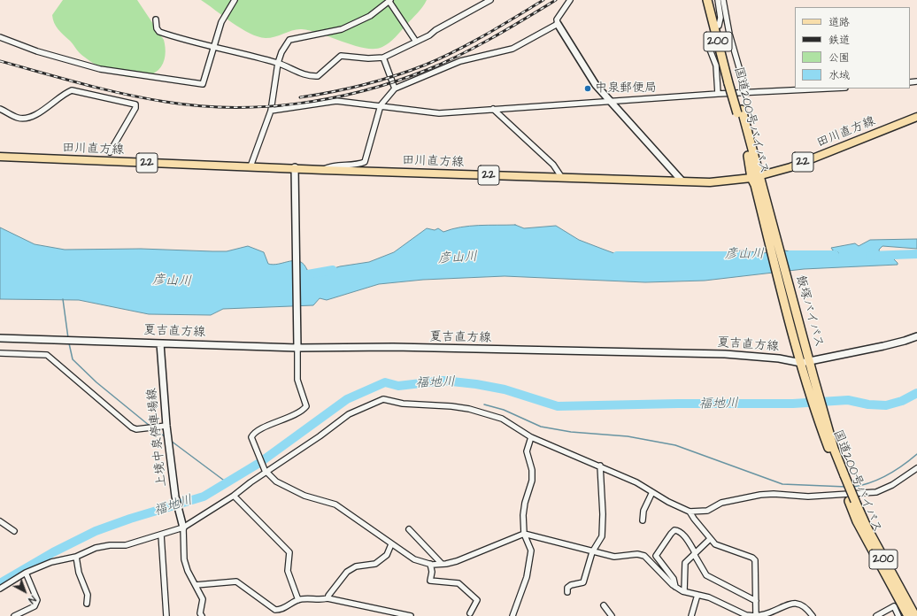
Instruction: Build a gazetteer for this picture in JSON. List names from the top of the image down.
{
  "streets": {
    "highway": ["200", "国道200号バイパス", "飯塚バイパス"],
    "main road": [
      "田川直方線",
      "22",
      "夏吉直方線",
      "上境中泉停車場線"
    ]
  },
  "crossings": [
    ["200", "国道200号バイパス"],
    ["国道200号バイパス", "田川直方線"],
    ["国道200号バイパス", "飯塚バイパス"],
    ["国道200号バイパス", "夏吉直方線"],
    ["田川直方線", "飯塚バイパス"],
    ["飯塚バイパス", "夏吉直方線"],
    ["夏吉直方線", "上境中泉停車場線"]
  ],
  "water": ["彦山川", "福地川"],
  "places": ["中泉郵便局"],
  "legend": [
    "道路",
    "鉄道",
    "公園",
    "水域"
  ],
  "north": "bottom right"
}
